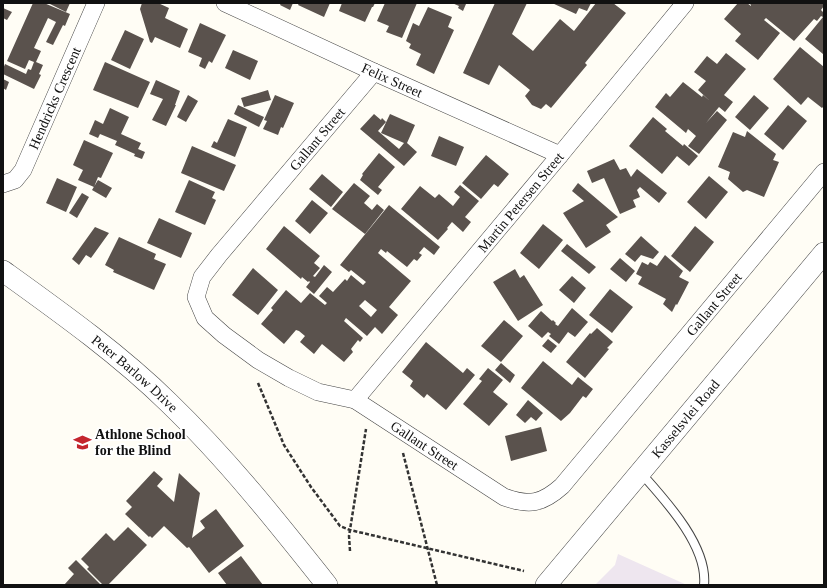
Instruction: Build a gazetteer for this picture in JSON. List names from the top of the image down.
{
  "streets": {
    "street": [
      "Felix Street",
      "Hendricks Crescent",
      "Gallant Street",
      "Martin Petersen Street",
      "Peter Barlow Drive",
      "Kasselsvlei Road"
    ]
  },
  "crossings": [
    ["Felix Street", "Gallant Street"],
    ["Felix Street", "Martin Petersen Street"],
    ["Gallant Street", "Martin Petersen Street"]
  ],
  "places": {
    "school or university": ["Athlone School for the Blind"]
  }
}
